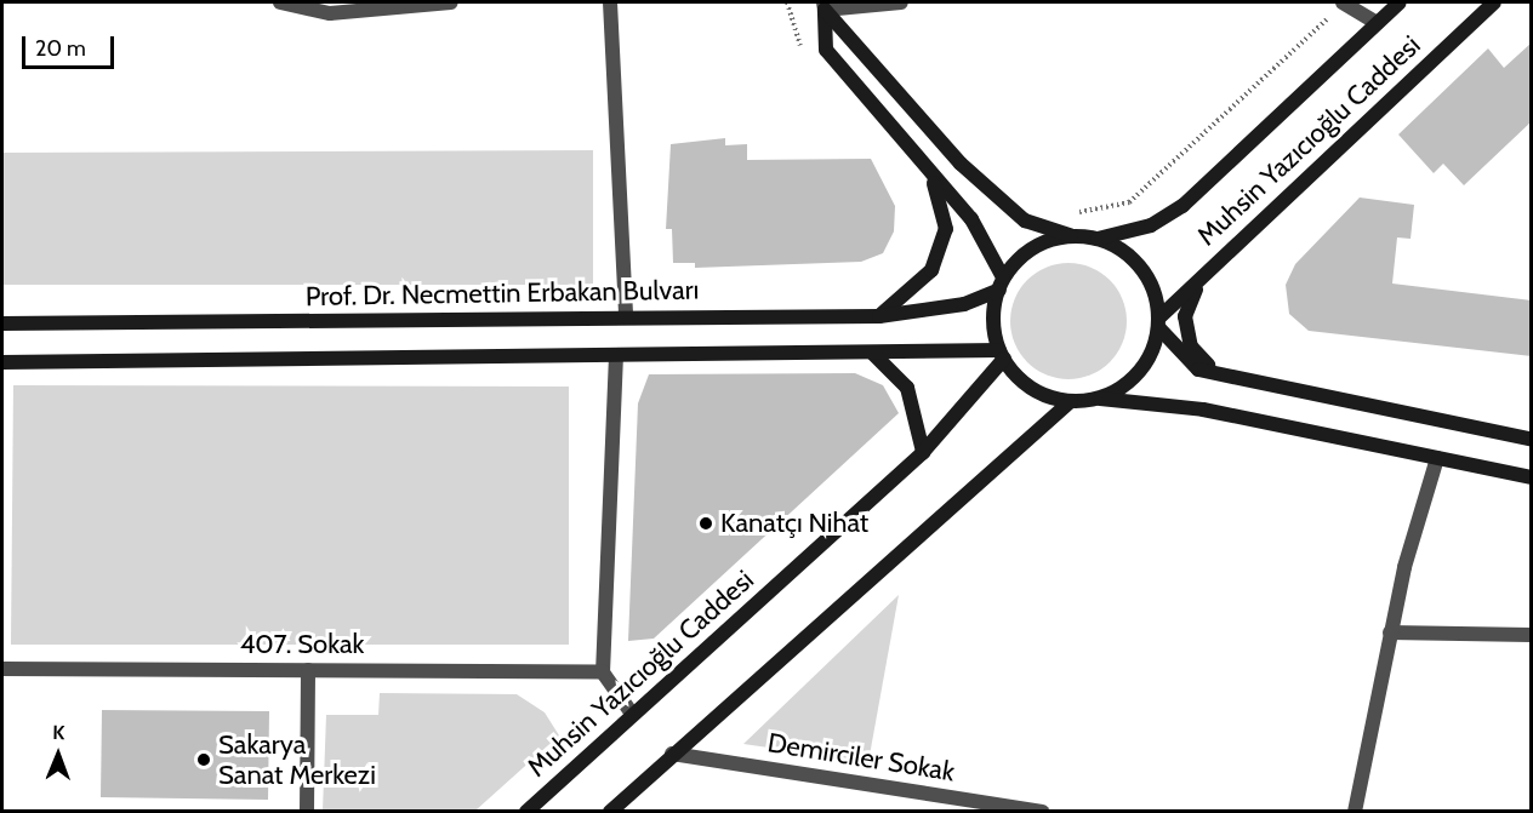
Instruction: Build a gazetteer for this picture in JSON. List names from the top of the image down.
{
  "streets": {
    "main road": ["Muhsin Yazıcıoğlu Caddesi", "Prof. Dr. Necmettin Erbakan Bulvarı"],
    "street": ["407. Sokak", "Demirciler Sokak"]
  },
  "crossings": [
    ["Muhsin Yazıcıoğlu Caddesi", "Prof. Dr. Necmettin Erbakan Bulvarı"]
  ],
  "places": ["Kanatçı Nihat", "Sakarya Sanat Merkezi"],
  "scale_bar": "20 m",
  "north": "top"
}
